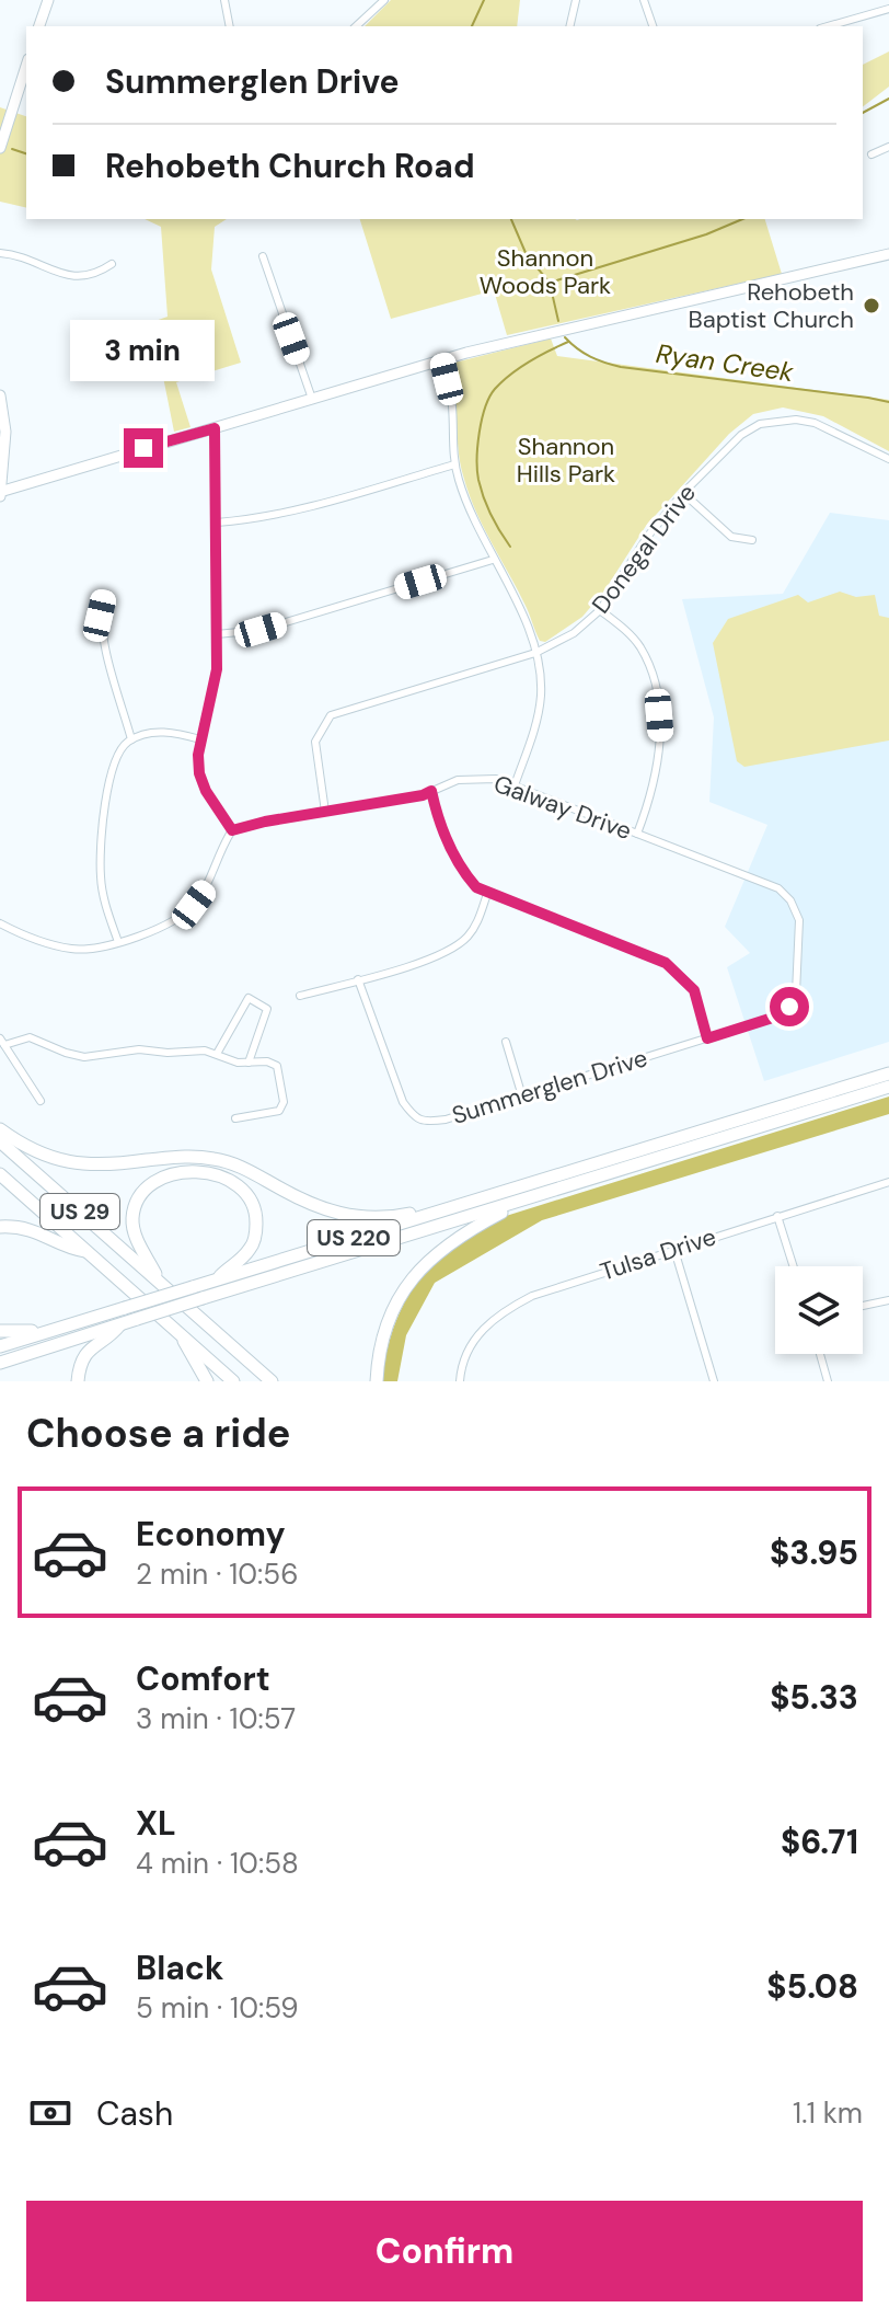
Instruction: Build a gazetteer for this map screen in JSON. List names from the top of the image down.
{
  "streets": {
    "highway": ["US 29", "US 220"],
    "street": [
      "Donegal Drive",
      "Galway Drive",
      "Summerglen Drive",
      "Tulsa Drive"
    ]
  },
  "crossings": [
    ["Donegal Drive", "Galway Drive"],
    ["Galway Drive", "Summerglen Drive"]
  ],
  "water": ["Ryan Creek"],
  "parks": ["Shannon Woods Park", "Shannon Hills Park"],
  "places": ["Rehobeth Baptist Church"],
  "page": {
    "banner": ["Summerglen Drive", "Rehobeth Church Road"],
    "bubble": "3 min",
    "heading": "Choose a ride",
    "list": [
      {
        "name": "Economy",
        "note": "2 min · 10:56",
        "value": "$3.95"
      },
      {
        "name": "Comfort",
        "note": "3 min · 10:57",
        "value": "$5.33"
      },
      {
        "name": "XL",
        "note": "4 min · 10:58",
        "value": "$6.71"
      },
      {
        "name": "Black",
        "note": "5 min · 10:59",
        "value": "$5.08"
      }
    ],
    "pay": ["Cash", "1.1 km"],
    "buttons": "Confirm"
  }
}
